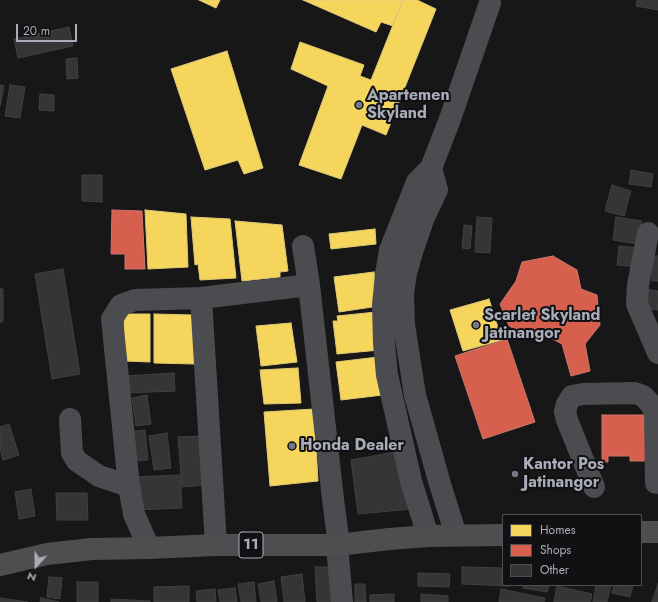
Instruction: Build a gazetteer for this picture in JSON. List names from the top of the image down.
{
  "streets": {
    "highway": ["11"]
  },
  "places": [
    "Apartemen Skyland",
    "Scarlet Skyland Jatinangor",
    "Honda Dealer",
    "Kantor Pos Jatinangor"
  ],
  "legend": ["Homes", "Shops", "Other"],
  "scale_bar": "20 m",
  "north": "bottom"
}
